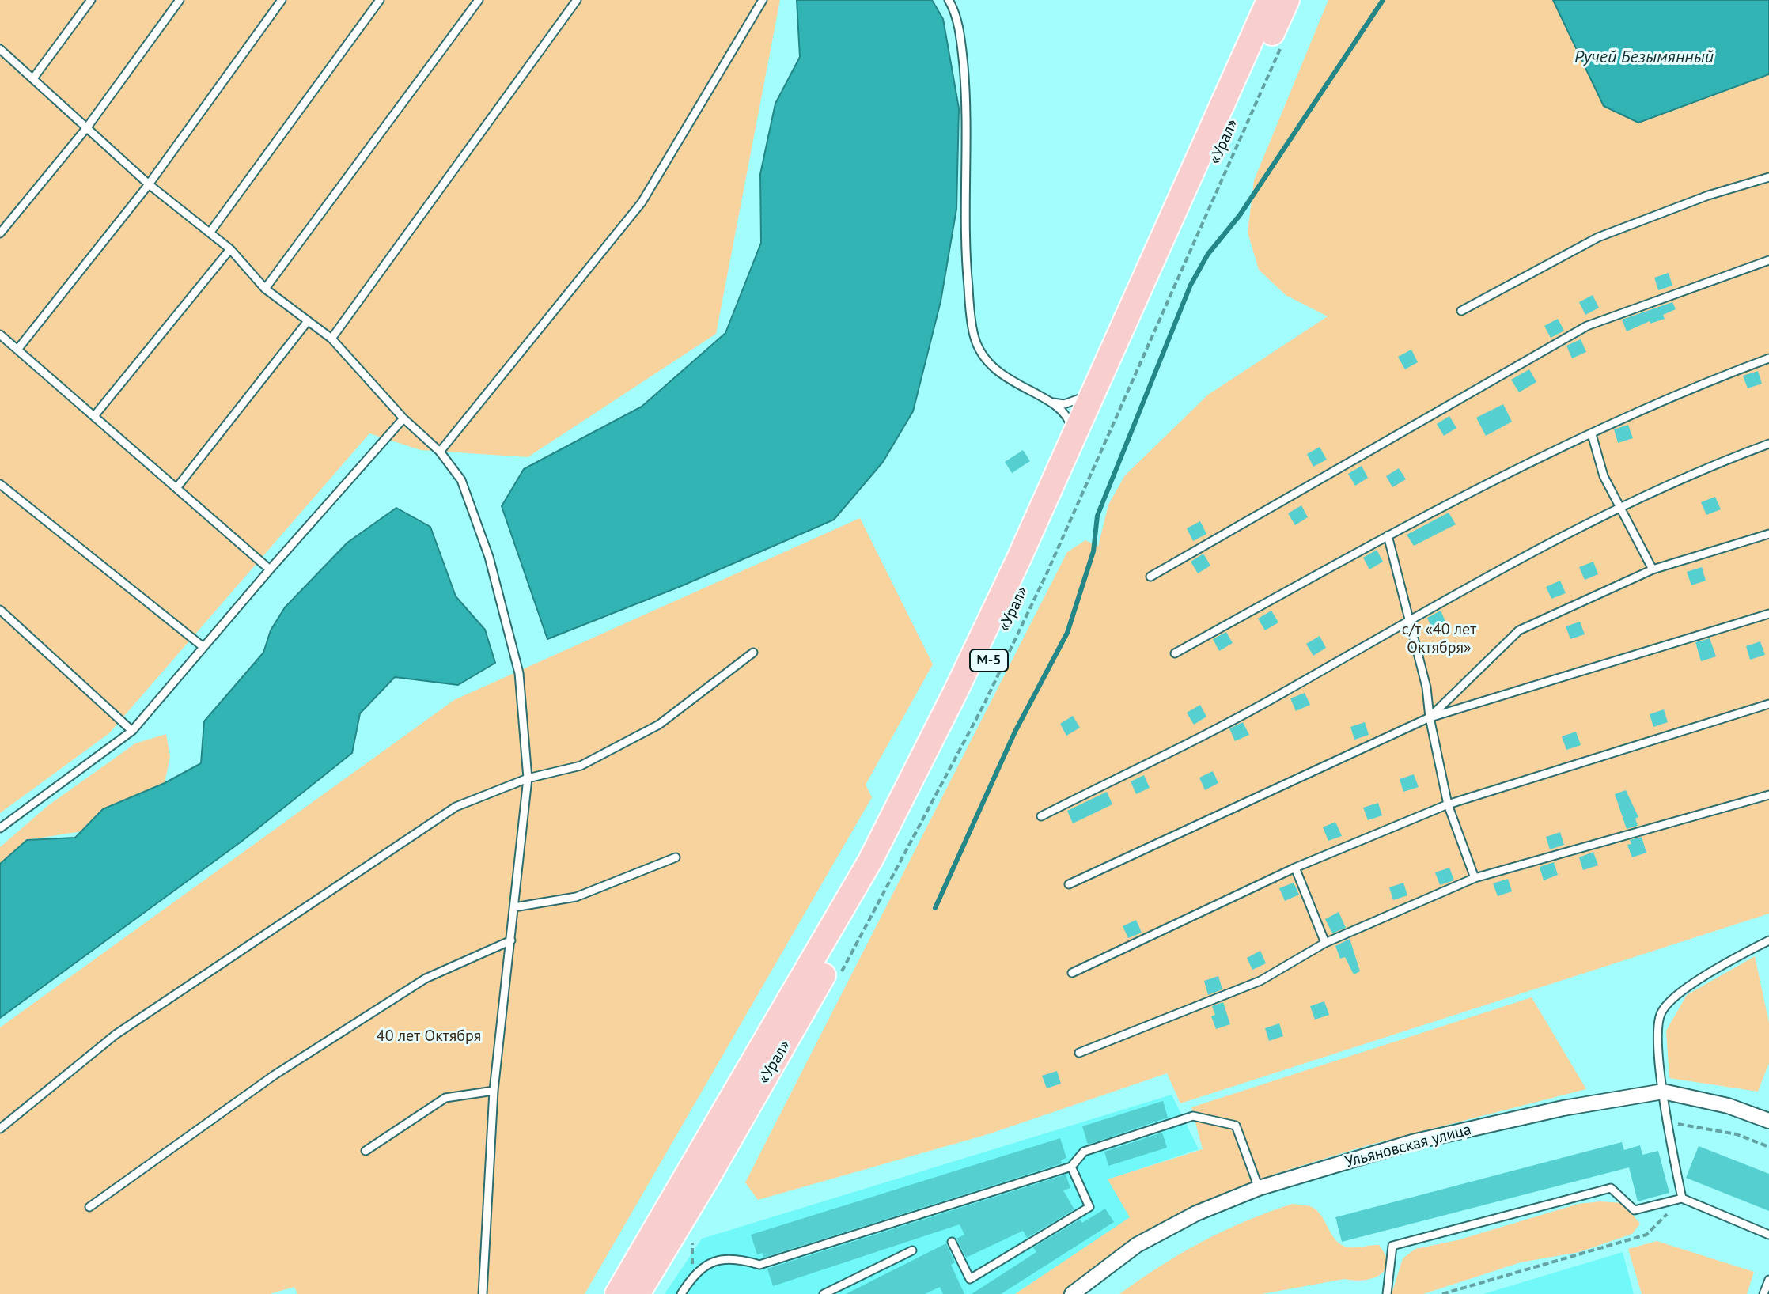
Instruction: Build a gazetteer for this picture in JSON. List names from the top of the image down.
{
  "streets": {
    "highway": ["«Урал»", "М-5"],
    "street": ["Ульяновская улица"]
  },
  "water": ["Ручей Безымянный"],
  "parks": ["с/т «40 лет Октября»", "40 лет Октября"]
}
